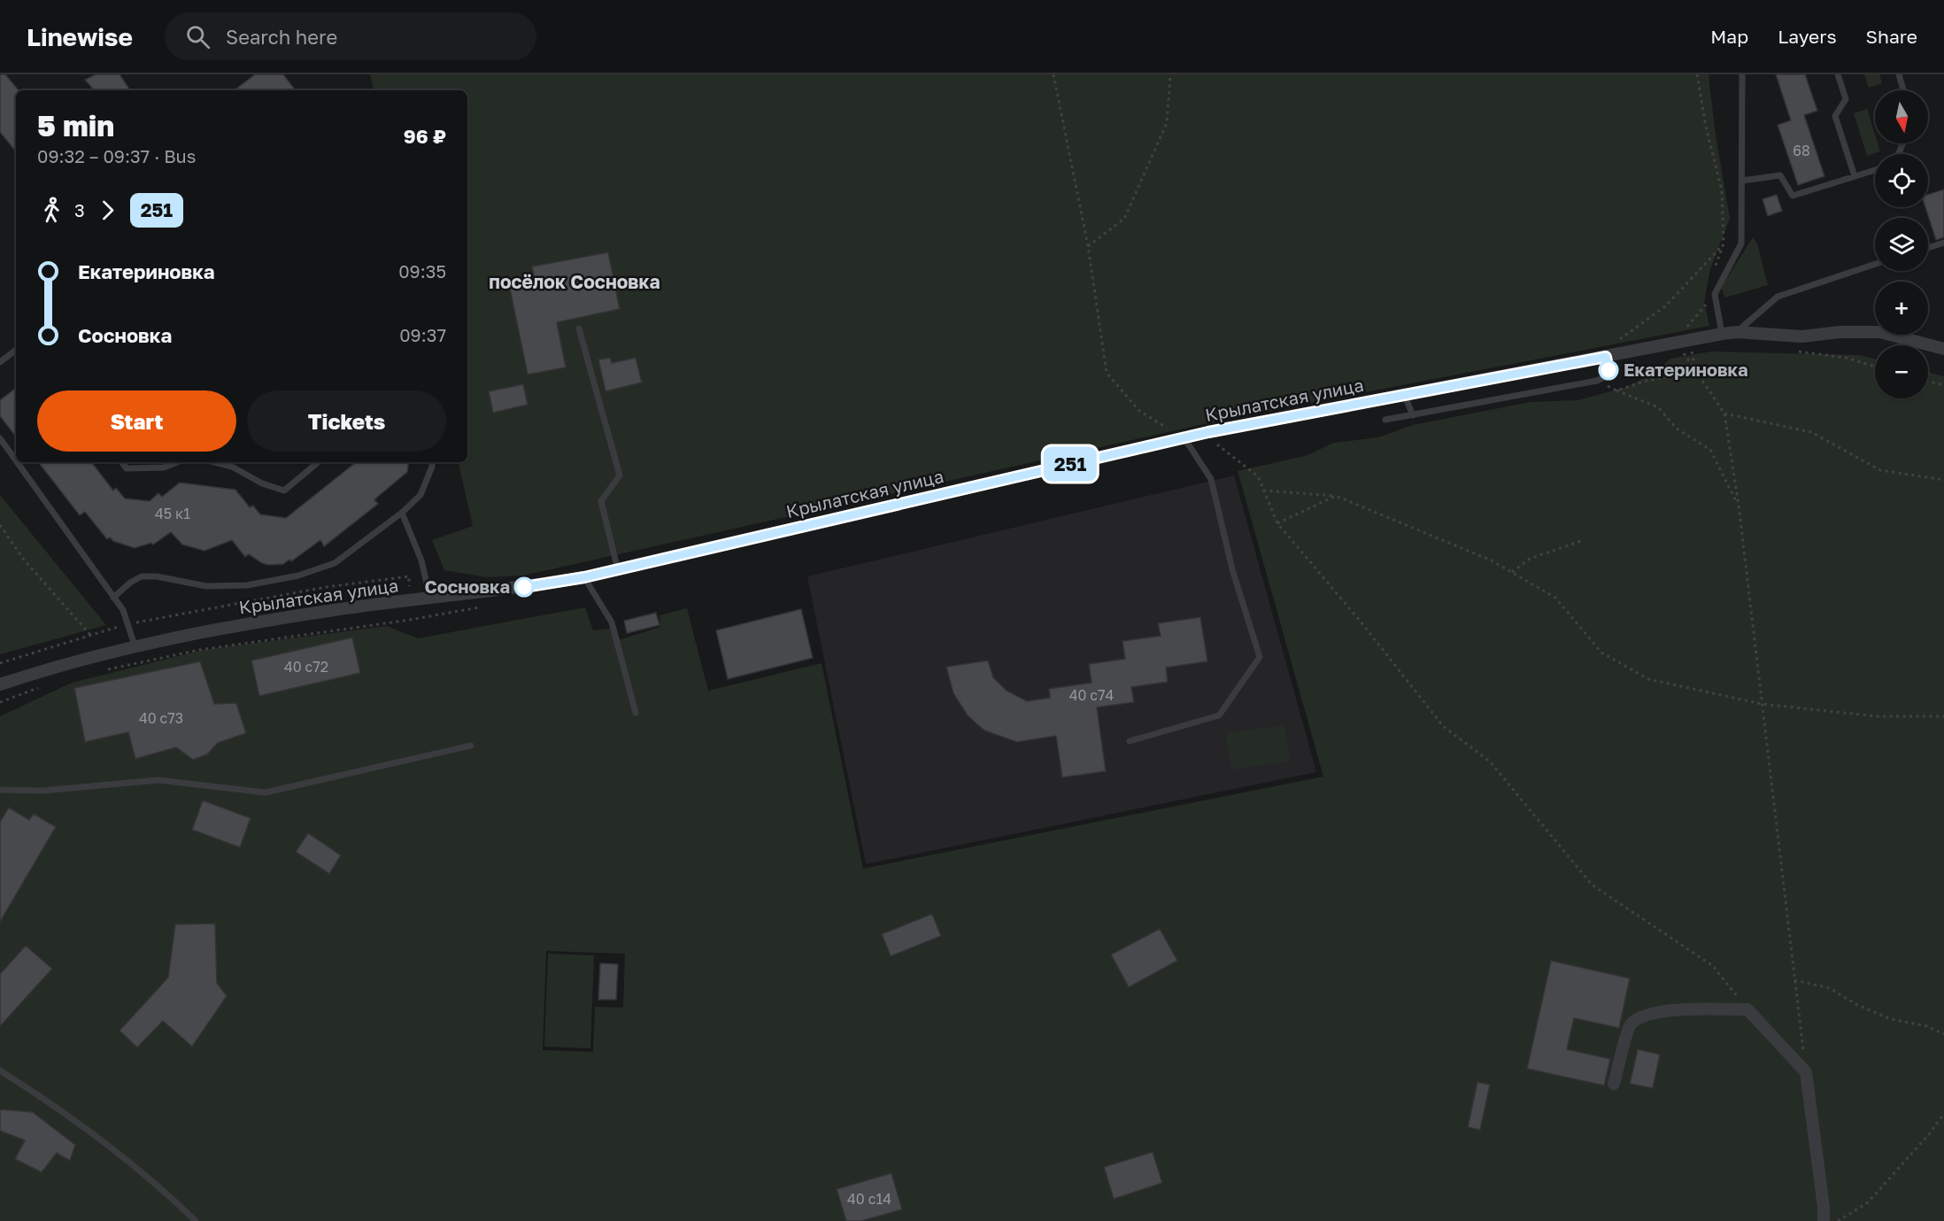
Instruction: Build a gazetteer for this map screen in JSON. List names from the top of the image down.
{
  "streets": {
    "street": ["Крылатская улица"]
  },
  "districts": ["посёлок Сосновка"],
  "places": ["Екатериновка", "Сосновка"],
  "lines": ["bus line 251"],
  "house_numbers": [
    "68",
    "45 к1",
    "40 с72",
    "40 с74",
    "40 с73",
    "40 с14"
  ],
  "north": "bottom",
  "page": {
    "header": "Linewise",
    "search": "Search here",
    "nav": ["Map", "Layers", "Share"],
    "on_map": "251",
    "map_buttons": ["+", "−"],
    "heading": ["5 min", "09:32 – 09:37 · Bus", "96 ₽"],
    "legs": ["3", "251"],
    "list": [
      {
        "name": "Екатериновка",
        "value": "09:35"
      },
      {
        "name": "Сосновка",
        "value": "09:37"
      }
    ],
    "buttons": ["Start", "Tickets"]
  }
}
